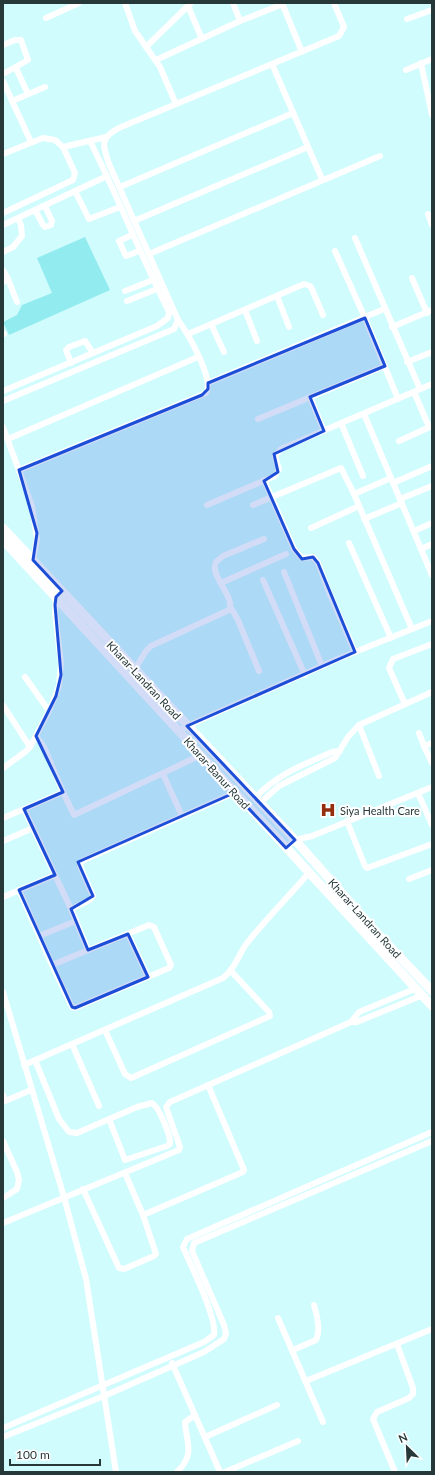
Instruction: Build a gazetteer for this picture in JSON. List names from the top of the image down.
{
  "streets": {
    "highway": ["Kharar-Landran Road", "Kharar-Banur Road"]
  },
  "crossings": [
    ["Kharar-Landran Road", "Kharar-Banur Road"]
  ],
  "places": {
    "hospital": ["Siya Health Care"]
  },
  "scale_bar": "100 m",
  "north": "top left"
}
